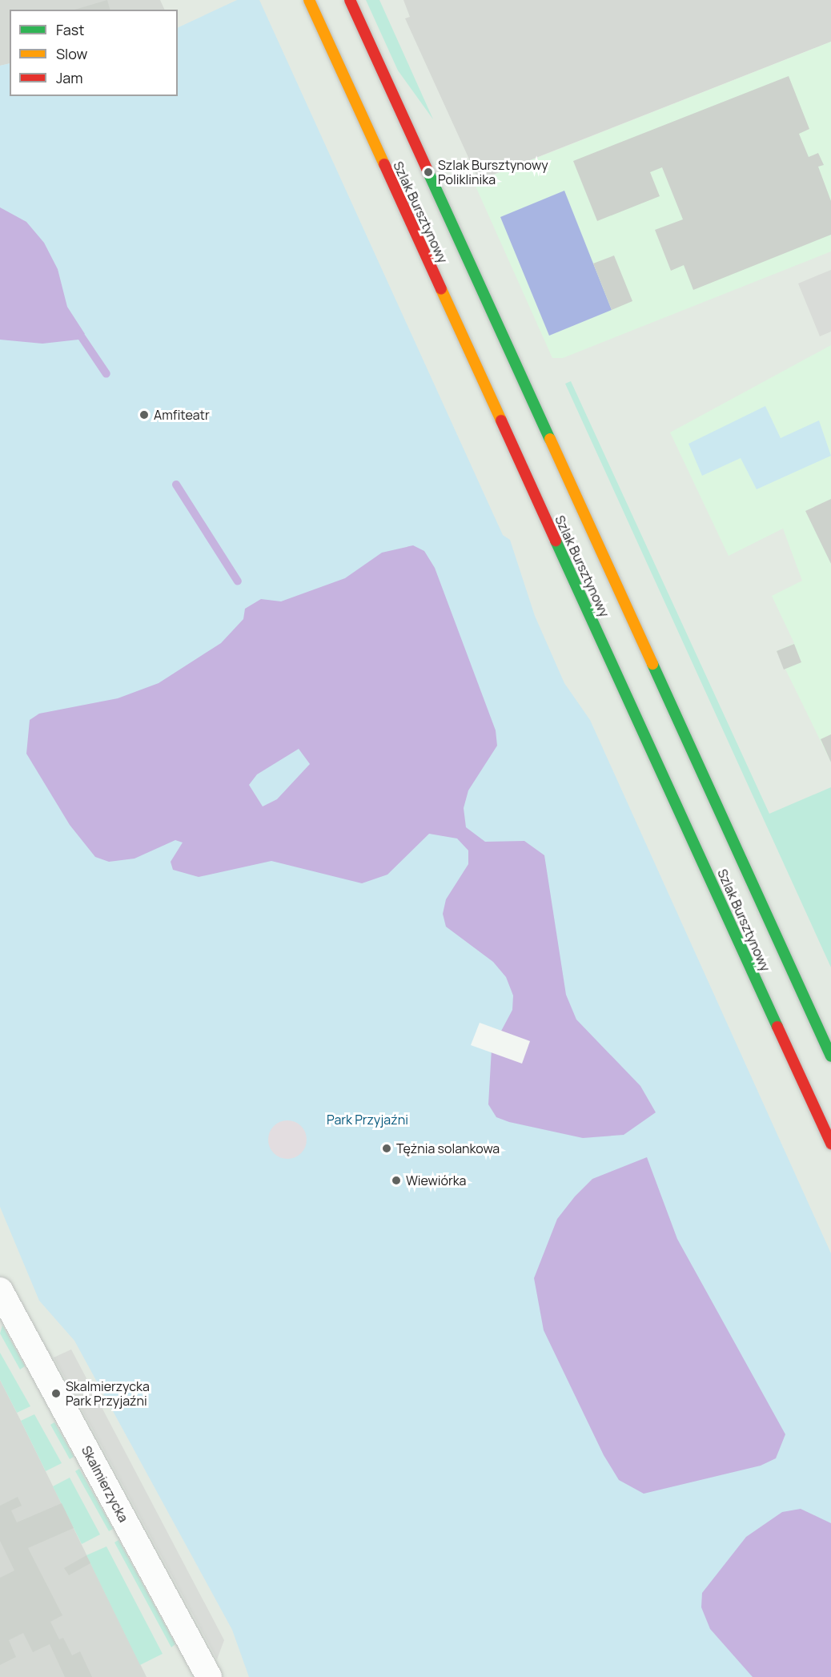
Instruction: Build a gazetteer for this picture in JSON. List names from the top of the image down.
{
  "streets": {
    "main road": ["Szlak Bursztynowy"],
    "street": ["Skalmierzycka"]
  },
  "parks": ["Park Przyjaźni"],
  "places": [
    "Szlak Bursztynowy Poliklinika",
    "Amfiteatr",
    "Tężnia solankowa",
    "Wiewiórka",
    "Skalmierzycka Park Przyjaźni"
  ],
  "legend": ["Fast", "Slow", "Jam"]
}
